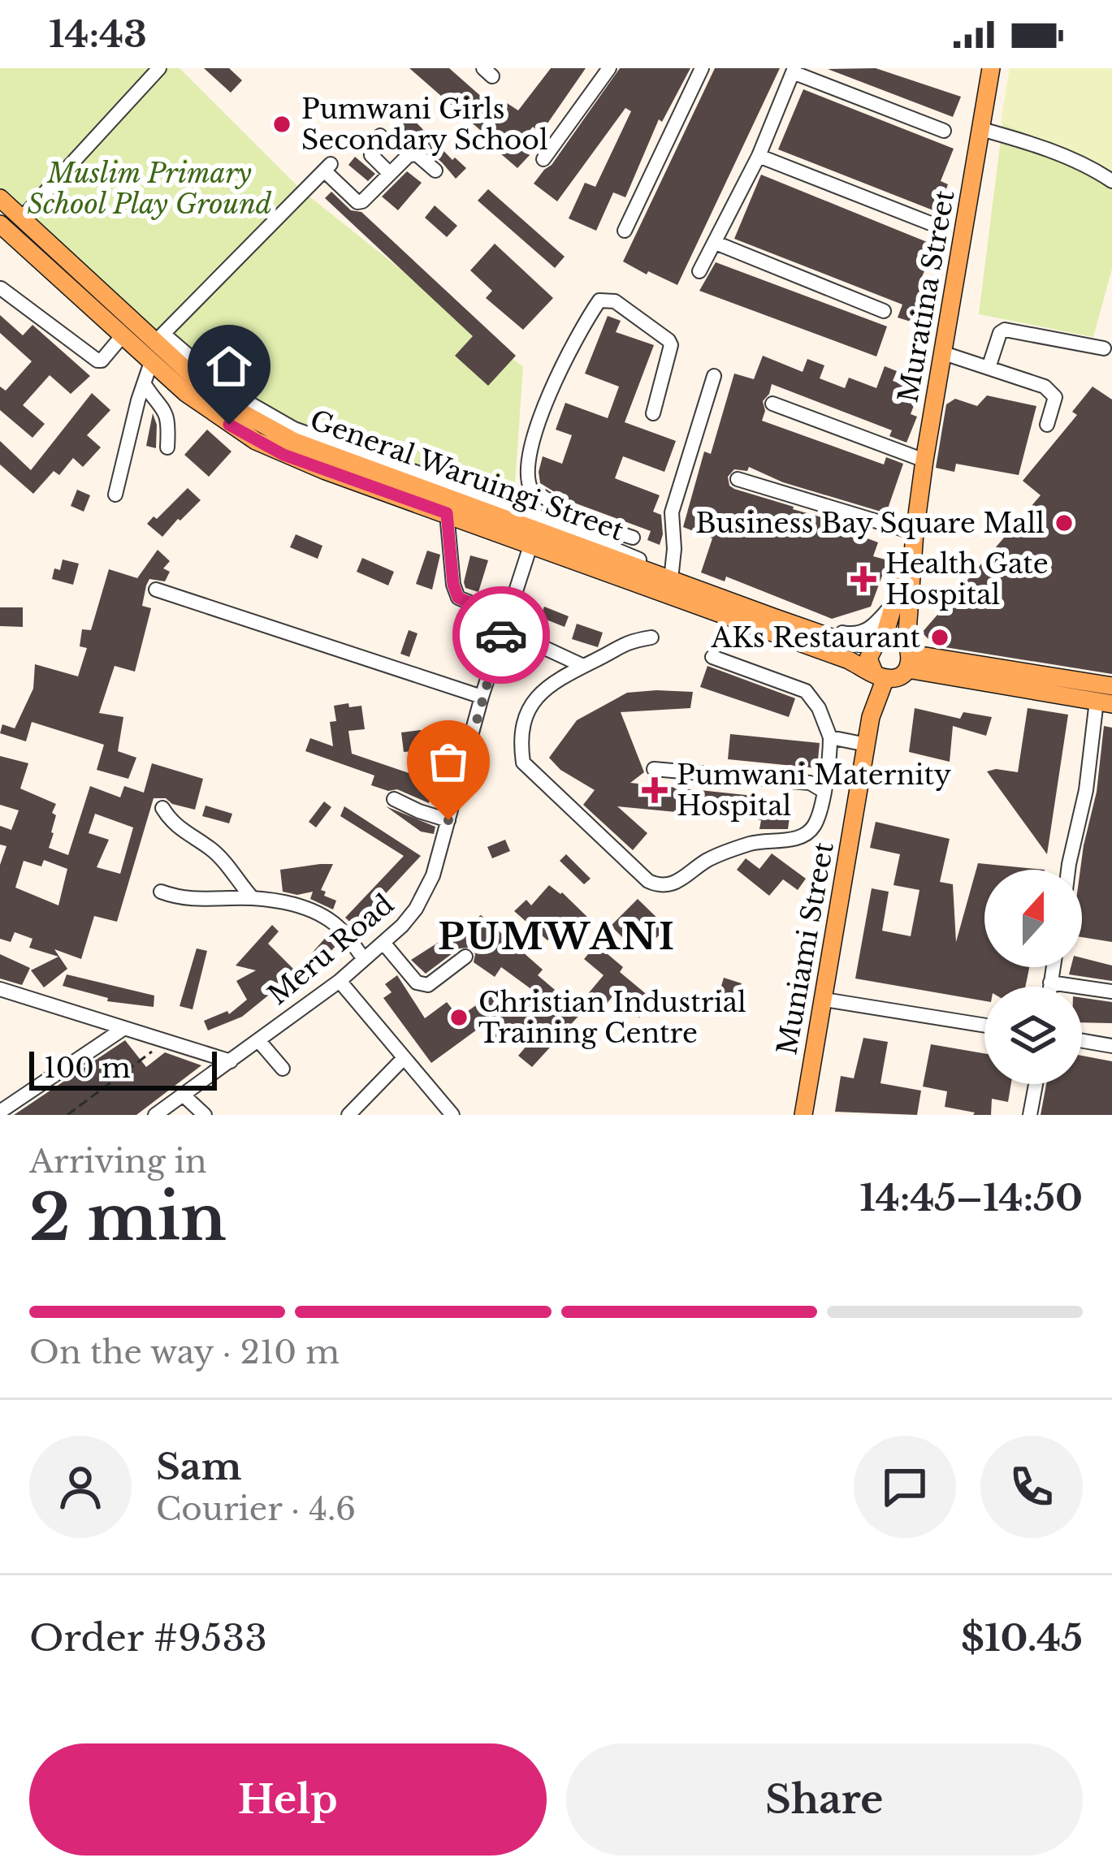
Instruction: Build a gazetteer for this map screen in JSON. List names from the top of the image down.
{
  "streets": {
    "main road": ["Muratina Street", "General Waruingi Street", "Muniami Street"],
    "street": ["Meru Road"]
  },
  "crossings": [
    ["Muratina Street", "General Waruingi Street"],
    ["Muratina Street", "Muniami Street"],
    ["General Waruingi Street", "Muniami Street"],
    ["General Waruingi Street", "Meru Road"]
  ],
  "districts": ["PUMWANI"],
  "parks": ["Muslim Primary School Play Ground"],
  "places": {
    "other": [
      "Pumwani Girls Secondary School",
      "Business Bay Square Mall",
      "AKs Restaurant",
      "Christian Industrial Training Centre"
    ],
    "health": ["Health Gate Hospital", "Pumwani Maternity Hospital"]
  },
  "scale_bar": "100 m",
  "north": "top",
  "page": {
    "status": "14:43",
    "scale": "100 m",
    "heading": ["2 min", "Arriving in", "14:45–14:50"],
    "panel": [
      "Sam",
      "Courier · 4.6",
      "Order #9533",
      "$10.45"
    ],
    "bar": "On the way · 210 m",
    "buttons": ["Help", "Share"]
  }
}
